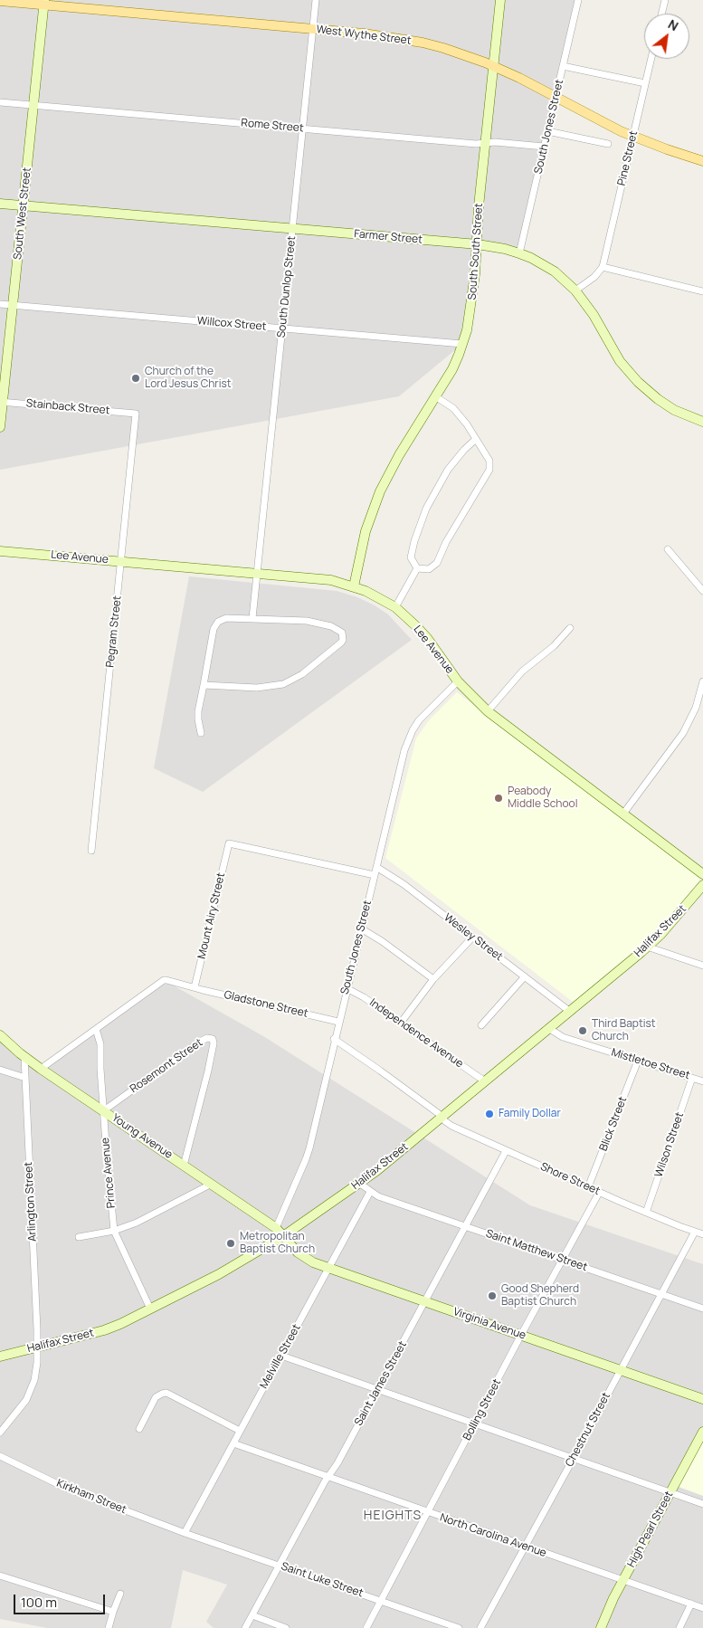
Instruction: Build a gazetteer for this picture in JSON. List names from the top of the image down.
{
  "streets": {
    "main road": ["West Wythe Street"],
    "street": [
      "Rome Street",
      "South Jones Street",
      "Pine Street",
      "South West Street",
      "Farmer Street",
      "South South Street",
      "South Dunlop Street",
      "Willcox Street",
      "Stainback Street",
      "Lee Avenue",
      "Pegram Street",
      "Mount Airy Street",
      "Halifax Street",
      "Wesley Street",
      "Gladstone Street",
      "Independence Avenue",
      "Mistletoe Street",
      "Rosemont Street",
      "Blick Street",
      "Young Avenue",
      "Wilson Street",
      "Prince Avenue",
      "Shore Street",
      "Arlington Street",
      "Saint Matthew Street",
      "Virginia Avenue",
      "Melville Street",
      "Saint James Street",
      "Bolling Street",
      "Chestnut Street",
      "Kirkham Street",
      "High Pearl Street",
      "North Carolina Avenue",
      "Saint Luke Street"
    ]
  },
  "crossings": [
    ["West Wythe Street", "South Jones Street"],
    ["West Wythe Street", "Pine Street"],
    ["West Wythe Street", "South West Street"],
    ["West Wythe Street", "South South Street"],
    ["West Wythe Street", "South Dunlop Street"],
    ["Rome Street", "South Jones Street"],
    ["Rome Street", "South West Street"],
    ["Rome Street", "South South Street"],
    ["Rome Street", "South Dunlop Street"],
    ["South Jones Street", "Farmer Street"],
    ["South Jones Street", "Lee Avenue"],
    ["South Jones Street", "Mount Airy Street"],
    ["South Jones Street", "Wesley Street"],
    ["South Jones Street", "Gladstone Street"],
    ["South Jones Street", "Independence Avenue"],
    ["South Jones Street", "Young Avenue"],
    ["South Jones Street", "Shore Street"],
    ["South West Street", "Farmer Street"],
    ["South West Street", "Willcox Street"],
    ["South West Street", "Stainback Street"],
    ["Farmer Street", "South South Street"],
    ["Farmer Street", "South Dunlop Street"],
    ["South South Street", "Willcox Street"],
    ["South South Street", "Lee Avenue"],
    ["South Dunlop Street", "Willcox Street"],
    ["South Dunlop Street", "Lee Avenue"],
    ["Stainback Street", "Pegram Street"],
    ["Lee Avenue", "Pegram Street"],
    ["Mount Airy Street", "Gladstone Street"],
    ["Halifax Street", "Wesley Street"],
    ["Halifax Street", "Independence Avenue"],
    ["Halifax Street", "Mistletoe Street"],
    ["Halifax Street", "Young Avenue"],
    ["Halifax Street", "Prince Avenue"],
    ["Halifax Street", "Shore Street"],
    ["Halifax Street", "Arlington Street"],
    ["Halifax Street", "Virginia Avenue"],
    ["Mistletoe Street", "Blick Street"],
    ["Mistletoe Street", "Wilson Street"],
    ["Rosemont Street", "Young Avenue"],
    ["Rosemont Street", "Prince Avenue"],
    ["Blick Street", "Shore Street"],
    ["Young Avenue", "Prince Avenue"],
    ["Young Avenue", "Arlington Street"],
    ["Young Avenue", "Virginia Avenue"],
    ["Wilson Street", "Shore Street"],
    ["Shore Street", "Saint James Street"],
    ["Shore Street", "Bolling Street"],
    ["Shore Street", "Chestnut Street"],
    ["Saint Matthew Street", "Melville Street"],
    ["Saint Matthew Street", "Saint James Street"],
    ["Saint Matthew Street", "Bolling Street"],
    ["Saint Matthew Street", "Chestnut Street"],
    ["Virginia Avenue", "Melville Street"],
    ["Virginia Avenue", "Saint James Street"],
    ["Virginia Avenue", "Bolling Street"],
    ["Virginia Avenue", "Chestnut Street"],
    ["Melville Street", "Kirkham Street"],
    ["Melville Street", "North Carolina Avenue"],
    ["Melville Street", "Saint Luke Street"],
    ["Saint James Street", "North Carolina Avenue"],
    ["Saint James Street", "Saint Luke Street"],
    ["Bolling Street", "North Carolina Avenue"],
    ["Bolling Street", "Saint Luke Street"],
    ["Chestnut Street", "North Carolina Avenue"],
    ["Kirkham Street", "Saint Luke Street"],
    ["High Pearl Street", "North Carolina Avenue"]
  ],
  "districts": ["HEIGHTS"],
  "places": [
    "Church of the Lord Jesus Christ",
    "Peabody Middle School",
    "Third Baptist Church",
    "Family Dollar",
    "Metropolitan Baptist Church",
    "Good Shepherd Baptist Church"
  ],
  "scale_bar": "100 m",
  "north": "top right"
}
